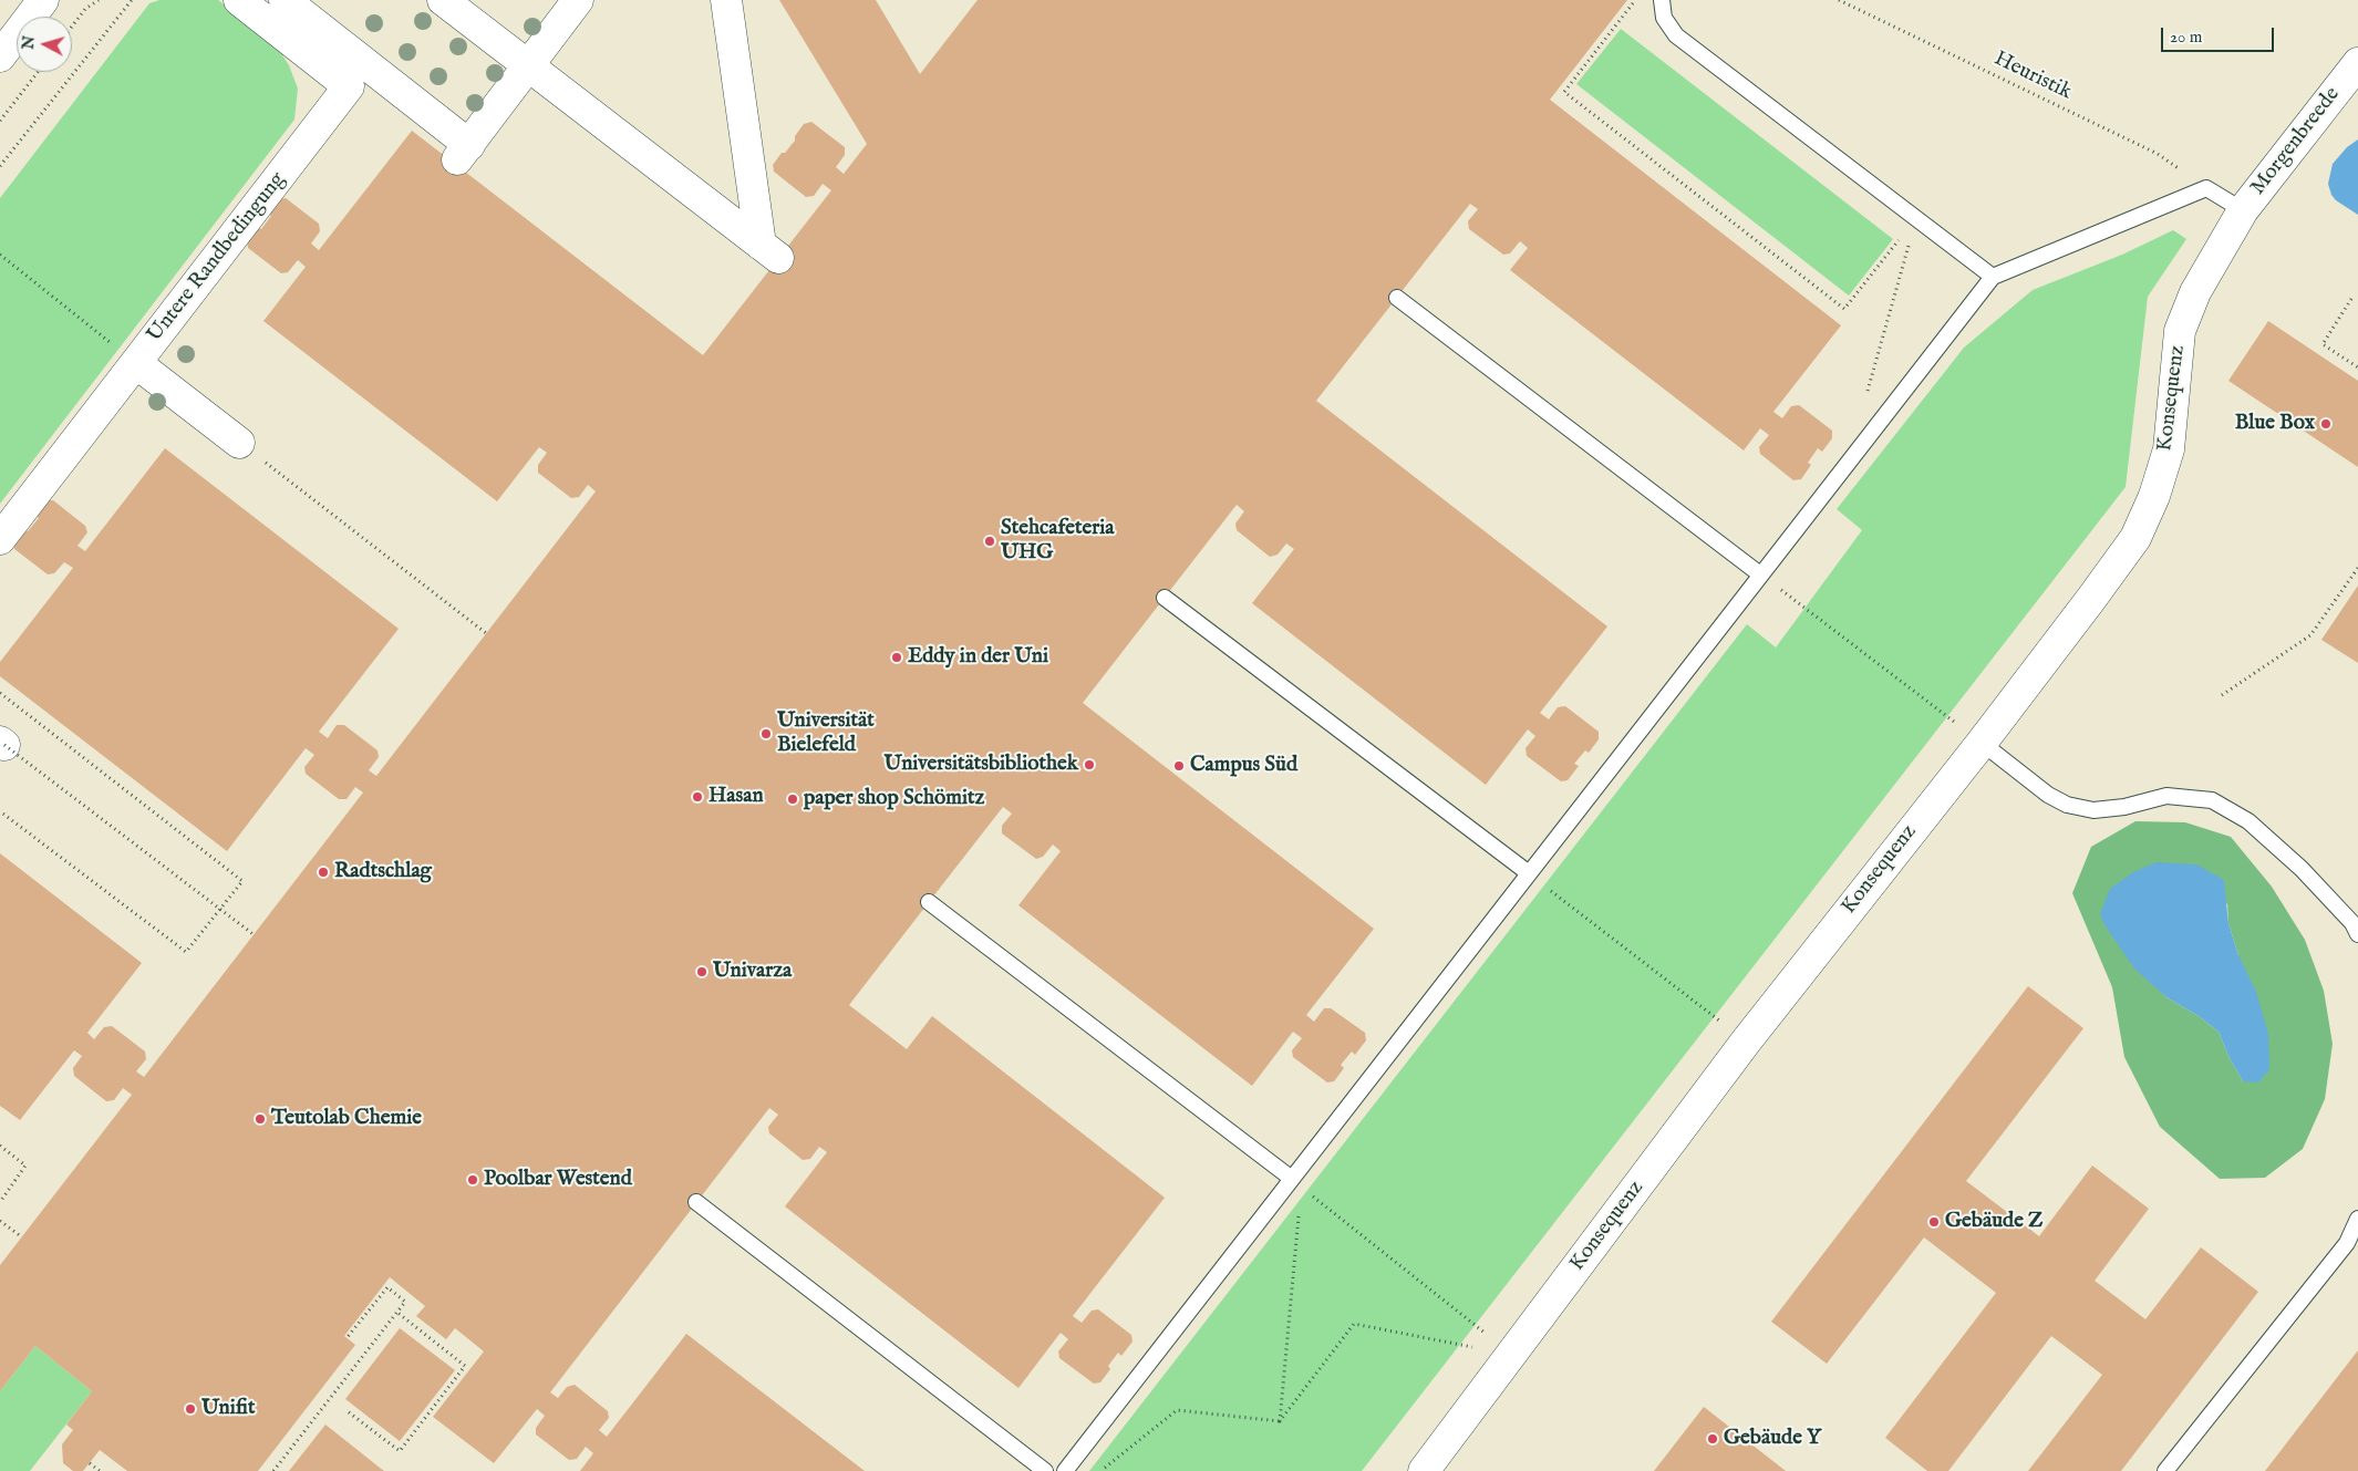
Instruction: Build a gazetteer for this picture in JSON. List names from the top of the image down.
{
  "streets": {
    "street": ["Morgenbreede", "Untere Randbedingung", "Konsequenz"],
    "path": ["Heuristik"]
  },
  "crossings": [
    ["Morgenbreede", "Konsequenz"]
  ],
  "places": [
    "Blue Box",
    "Stehcafeteria UHG",
    "Eddy in der Uni",
    "Universität Bielefeld",
    "Universitätsbibliothek",
    "Campus Süd",
    "Hasan",
    "paper shop Schömitz",
    "Radtschlag",
    "Univarza",
    "Teutolab Chemie",
    "Poolbar Westend",
    "Gebäude Z",
    "Unifit",
    "Gebäude Y"
  ],
  "scale_bar": "20 m",
  "north": "left"
}
